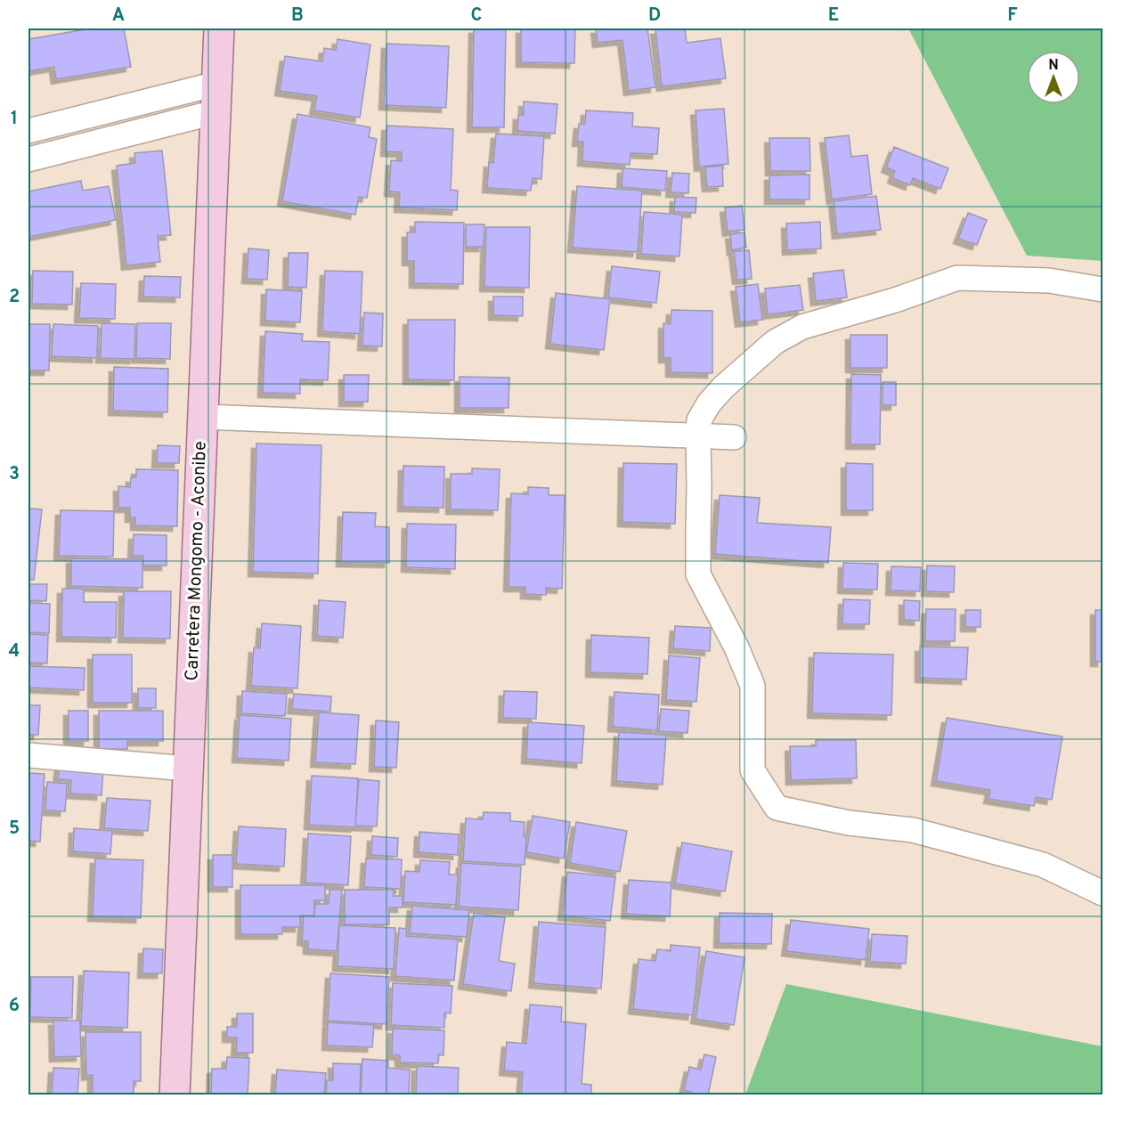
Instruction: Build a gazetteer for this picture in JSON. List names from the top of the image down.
{
  "streets": {
    "main road": ["Carretera Mongomo - Aconibe"]
  },
  "north": "top",
  "grid": {
    "columns": [
      "A",
      "B",
      "C",
      "D",
      "E",
      "F"
    ],
    "rows": [
      "1",
      "2",
      "3",
      "4",
      "5",
      "6"
    ]
  }
}
